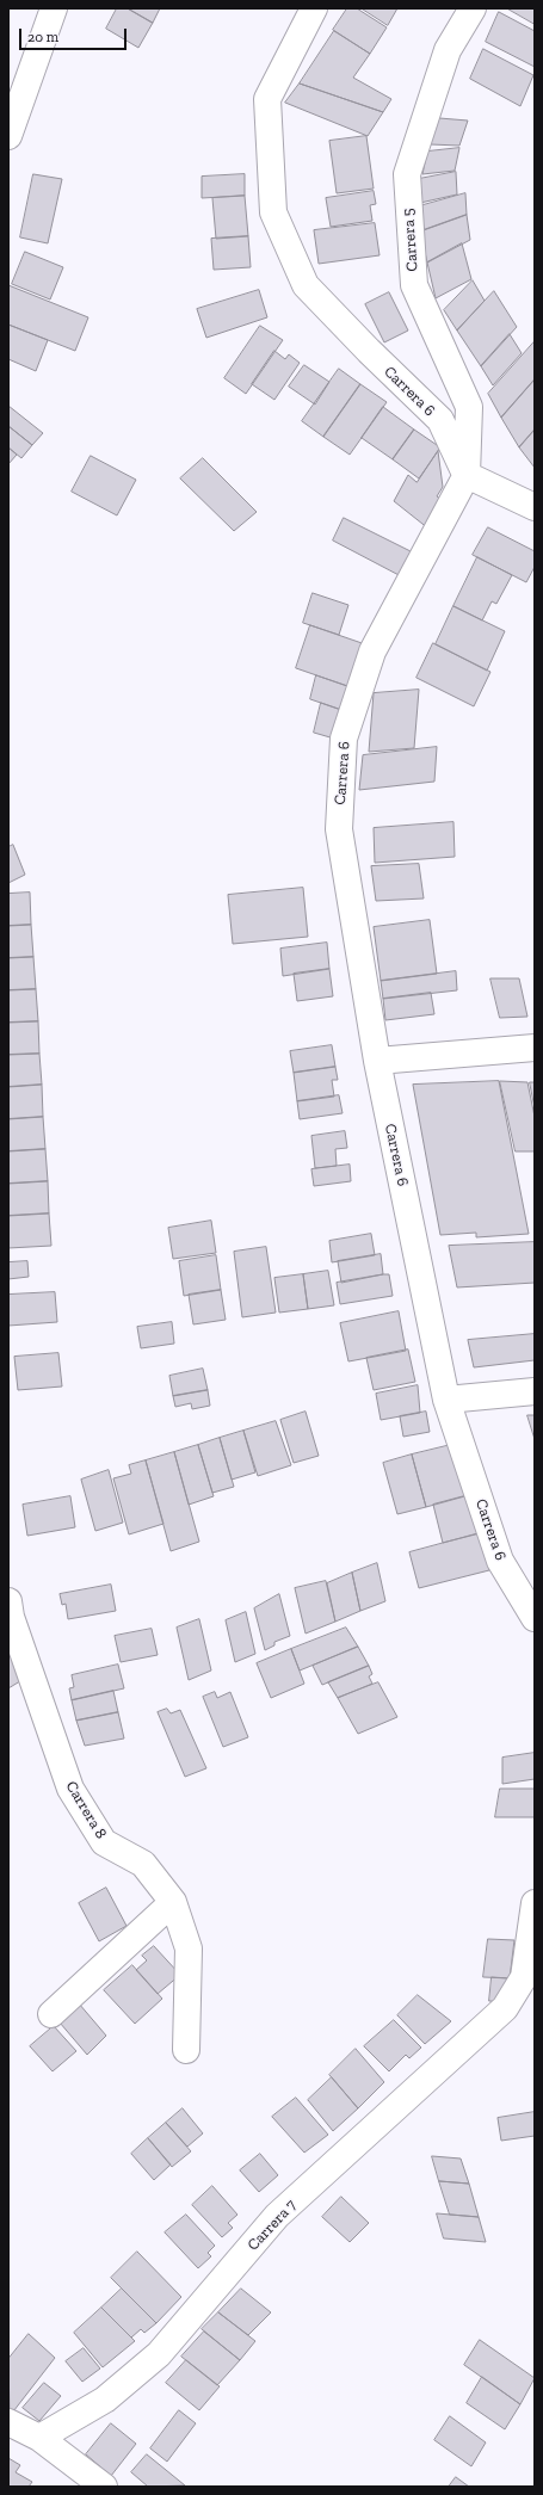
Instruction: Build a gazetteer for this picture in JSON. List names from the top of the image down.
{
  "streets": {
    "street": [
      "Carrera 5",
      "Carrera 6",
      "Carrera 8",
      "Carrera 7"
    ]
  },
  "crossings": [
    ["Carrera 5", "Carrera 6"]
  ],
  "scale_bar": "20 m"
}
